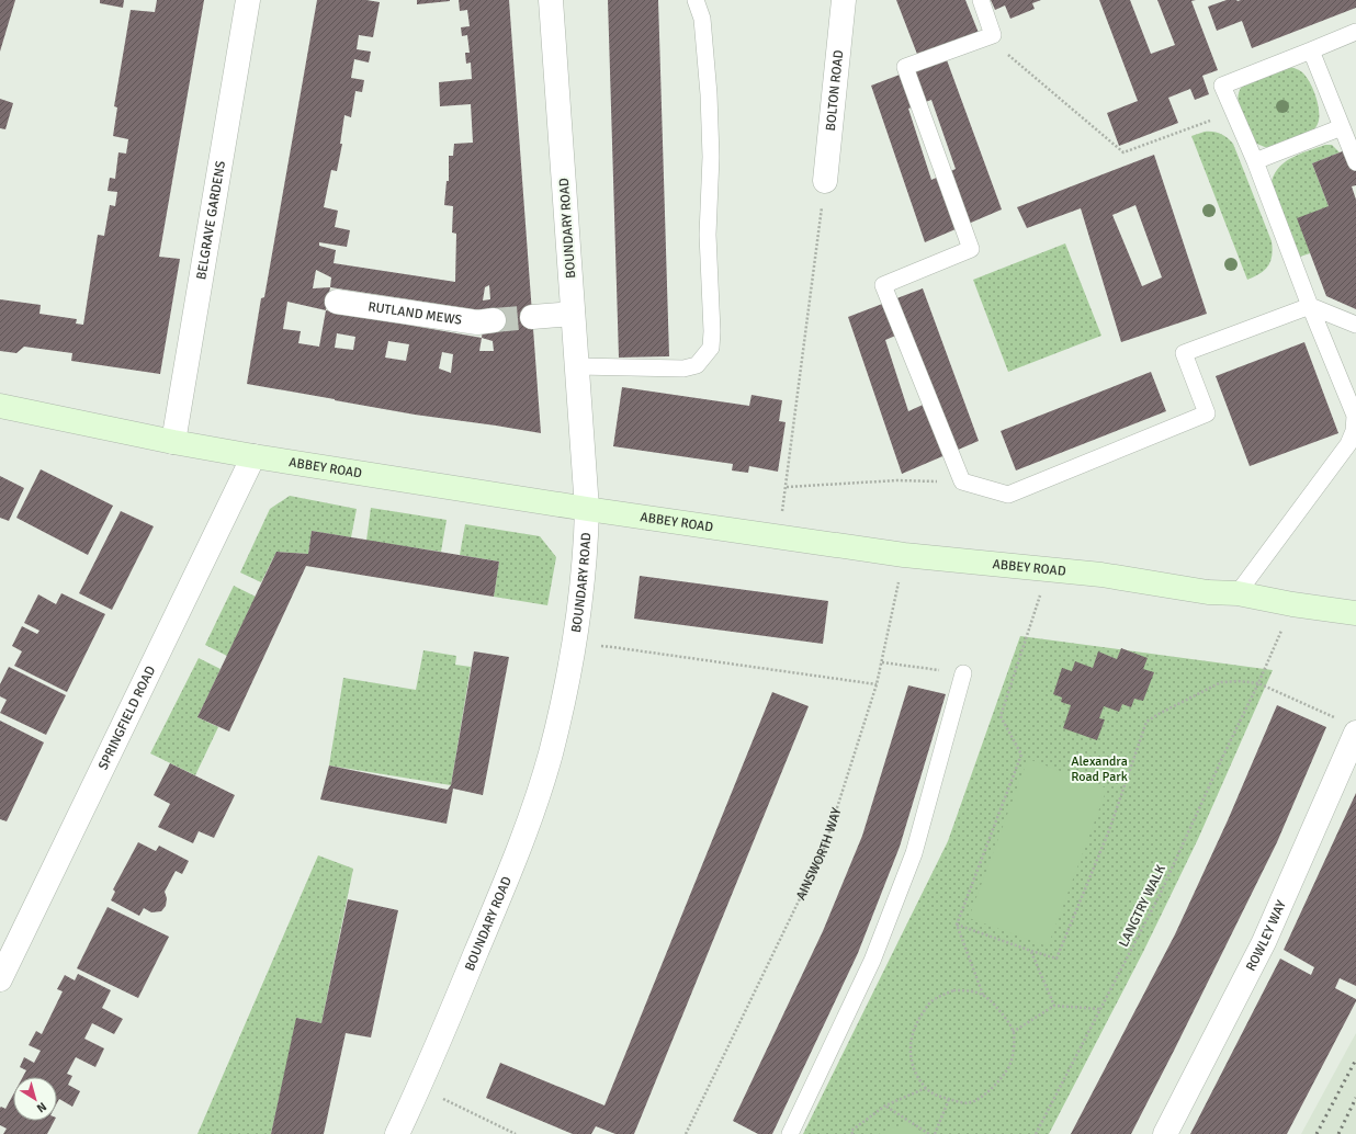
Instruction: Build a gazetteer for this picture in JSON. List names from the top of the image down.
{
  "streets": {
    "main road": ["ABBEY ROAD"],
    "street": [
      "BOLTON ROAD",
      "BELGRAVE GARDENS",
      "BOUNDARY ROAD",
      "RUTLAND MEWS",
      "SPRINGFIELD ROAD",
      "ROWLEY WAY"
    ],
    "path": ["AINSWORTH WAY", "LANGTRY WALK"]
  },
  "crossings": [
    ["BELGRAVE GARDENS", "ABBEY ROAD"],
    ["BOUNDARY ROAD", "ABBEY ROAD"],
    ["ABBEY ROAD", "SPRINGFIELD ROAD"],
    ["ABBEY ROAD", "AINSWORTH WAY"],
    ["ABBEY ROAD", "LANGTRY WALK"]
  ],
  "parks": ["Alexandra Road Park"],
  "north": "bottom right"
}
